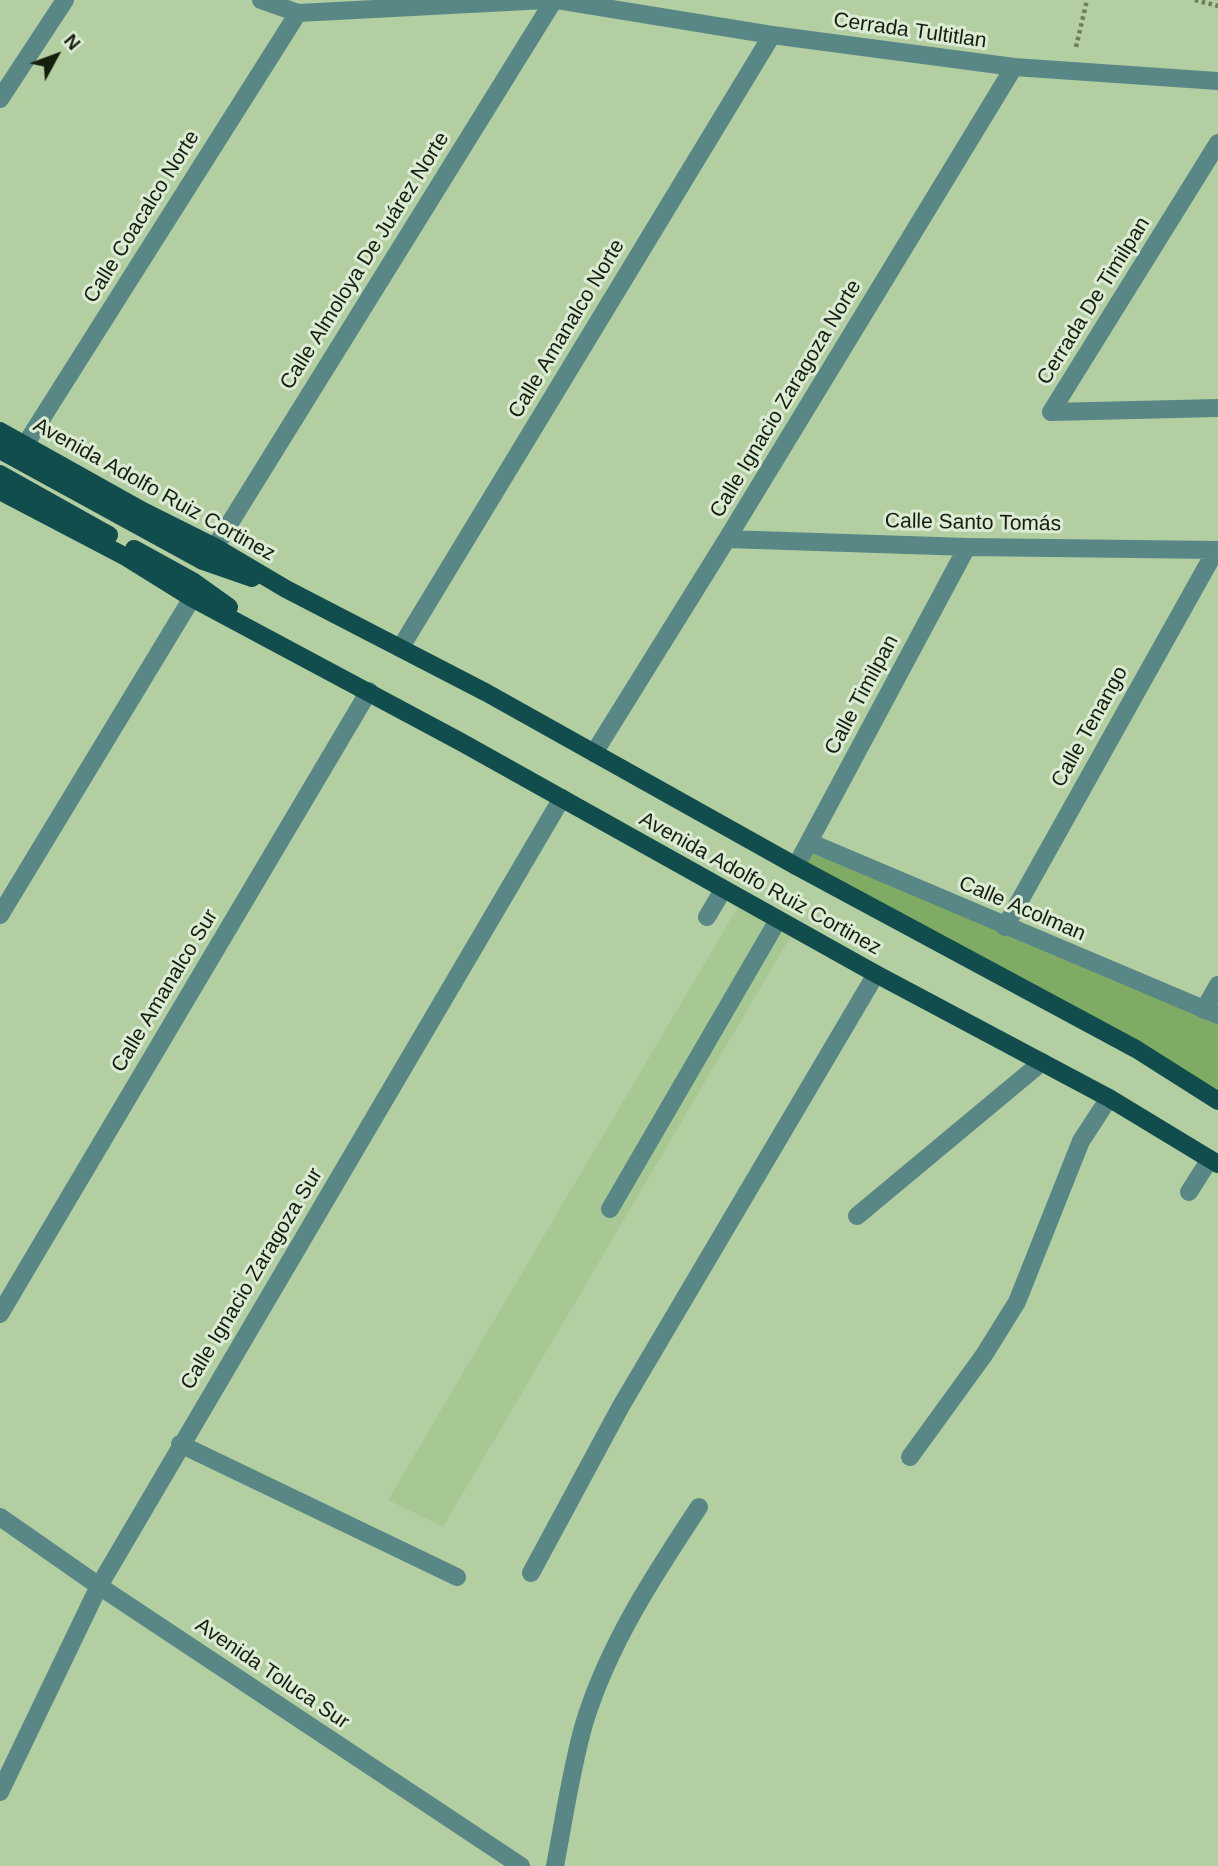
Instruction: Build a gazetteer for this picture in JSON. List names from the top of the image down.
{
  "streets": {
    "main road": ["Avenida Adolfo Ruiz Cortinez"],
    "street": [
      "Cerrada Tultitlan",
      "Calle Coacalco Norte",
      "Calle Almoloya De Juárez Norte",
      "Cerrada De Timilpan",
      "Calle Amanalco Norte",
      "Calle Ignacio Zaragoza Norte",
      "Calle Santo Tomás",
      "Calle Timilpan",
      "Calle Tenango",
      "Calle Acolman",
      "Calle Amanalco Sur",
      "Calle Ignacio Zaragoza Sur",
      "Avenida Toluca Sur"
    ]
  },
  "crossings": [
    ["Cerrada Tultitlan", "Calle Almoloya De Juárez Norte"],
    ["Cerrada Tultitlan", "Calle Amanalco Norte"],
    ["Cerrada Tultitlan", "Calle Ignacio Zaragoza Norte"],
    ["Calle Coacalco Norte", "Avenida Adolfo Ruiz Cortinez"],
    ["Calle Almoloya De Juárez Norte", "Avenida Adolfo Ruiz Cortinez"],
    ["Calle Amanalco Norte", "Avenida Adolfo Ruiz Cortinez"],
    ["Calle Ignacio Zaragoza Norte", "Avenida Adolfo Ruiz Cortinez"],
    ["Calle Ignacio Zaragoza Norte", "Calle Santo Tomás"],
    ["Avenida Adolfo Ruiz Cortinez", "Calle Timilpan"],
    ["Avenida Adolfo Ruiz Cortinez", "Calle Amanalco Sur"],
    ["Avenida Adolfo Ruiz Cortinez", "Calle Ignacio Zaragoza Sur"],
    ["Calle Santo Tomás", "Calle Timilpan"],
    ["Calle Santo Tomás", "Calle Tenango"],
    ["Calle Timilpan", "Calle Acolman"],
    ["Calle Tenango", "Calle Acolman"],
    ["Calle Ignacio Zaragoza Sur", "Avenida Toluca Sur"]
  ],
  "north": "top right"
}
